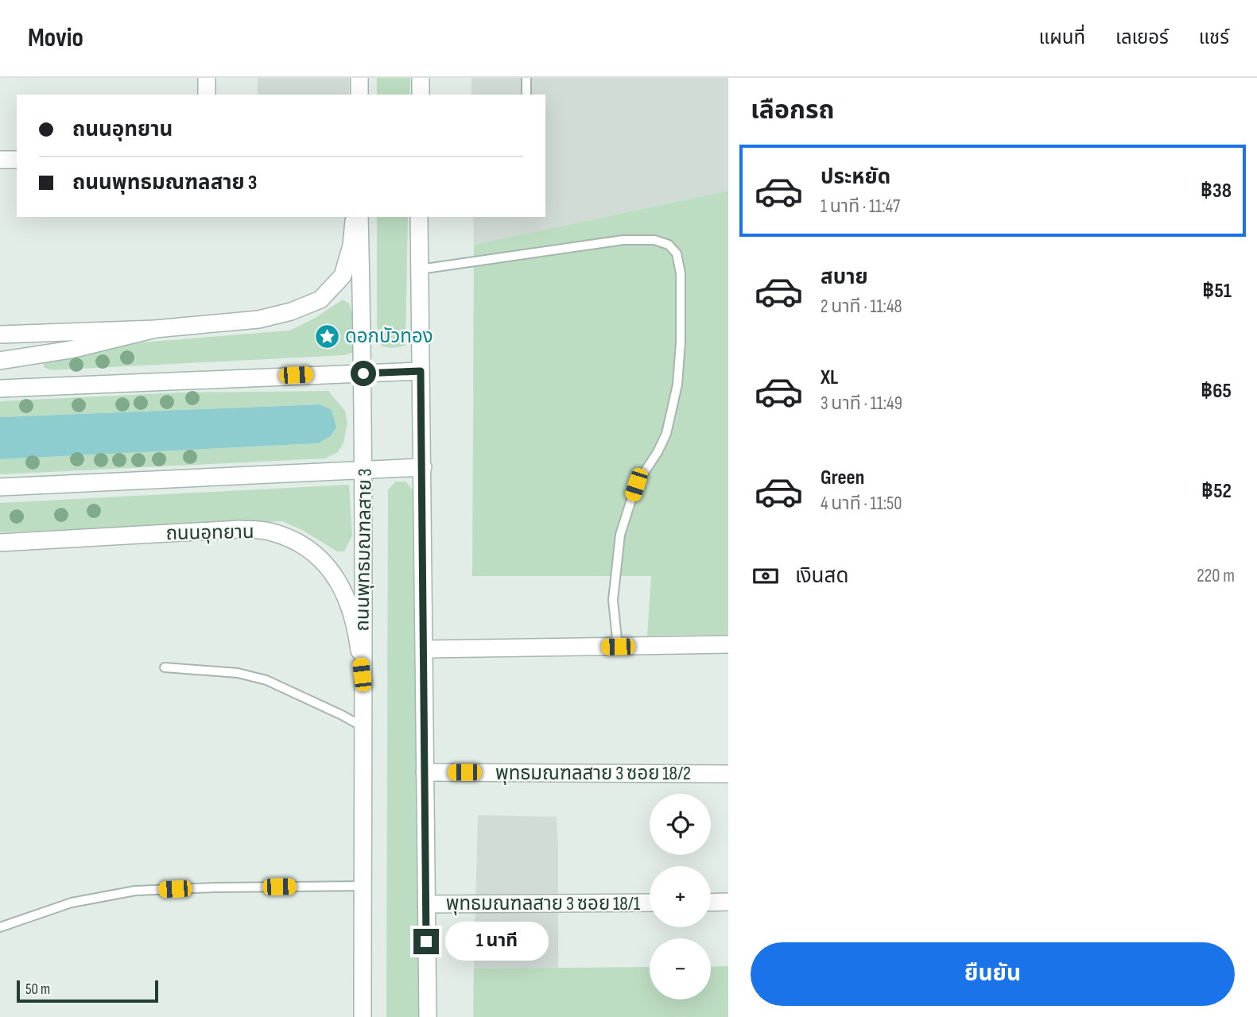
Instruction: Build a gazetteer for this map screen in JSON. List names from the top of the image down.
{
  "streets": {
    "main road": [
      "ถนนอุทยาน",
      "ถนนพุทธมณฑลสาย 3",
      "พุทธมณฑลสาย 3 ซอย 18/2",
      "พุทธมณฑลสาย 3 ซอย 18/1"
    ]
  },
  "crossings": [
    ["ถนนอุทยาน", "ถนนพุทธมณฑลสาย 3"]
  ],
  "places": {
    "place": ["ดอกบัวทอง"]
  },
  "scale_bar": "50 m",
  "page": {
    "header": "Movio",
    "nav": ["แผนที่", "เลเยอร์", "แชร์"],
    "heading": "เลือกรถ",
    "banner": ["ถนนอุทยาน", "ถนนพุทธมณฑลสาย 3"],
    "list": [
      {
        "name": "ประหยัด",
        "note": "1 นาที · 11:47",
        "value": "฿38"
      },
      {
        "name": "สบาย",
        "note": "2 นาที · 11:48",
        "value": "฿51"
      },
      {
        "name": "XL",
        "note": "3 นาที · 11:49",
        "value": "฿65"
      },
      {
        "name": "Green",
        "note": "4 นาที · 11:50",
        "value": "฿52"
      }
    ],
    "pay": ["เงินสด", "220 m"],
    "map_buttons": ["+", "−"],
    "bubble": "1 นาที",
    "buttons": "ยืนยัน",
    "scale": "50 m"
  }
}
